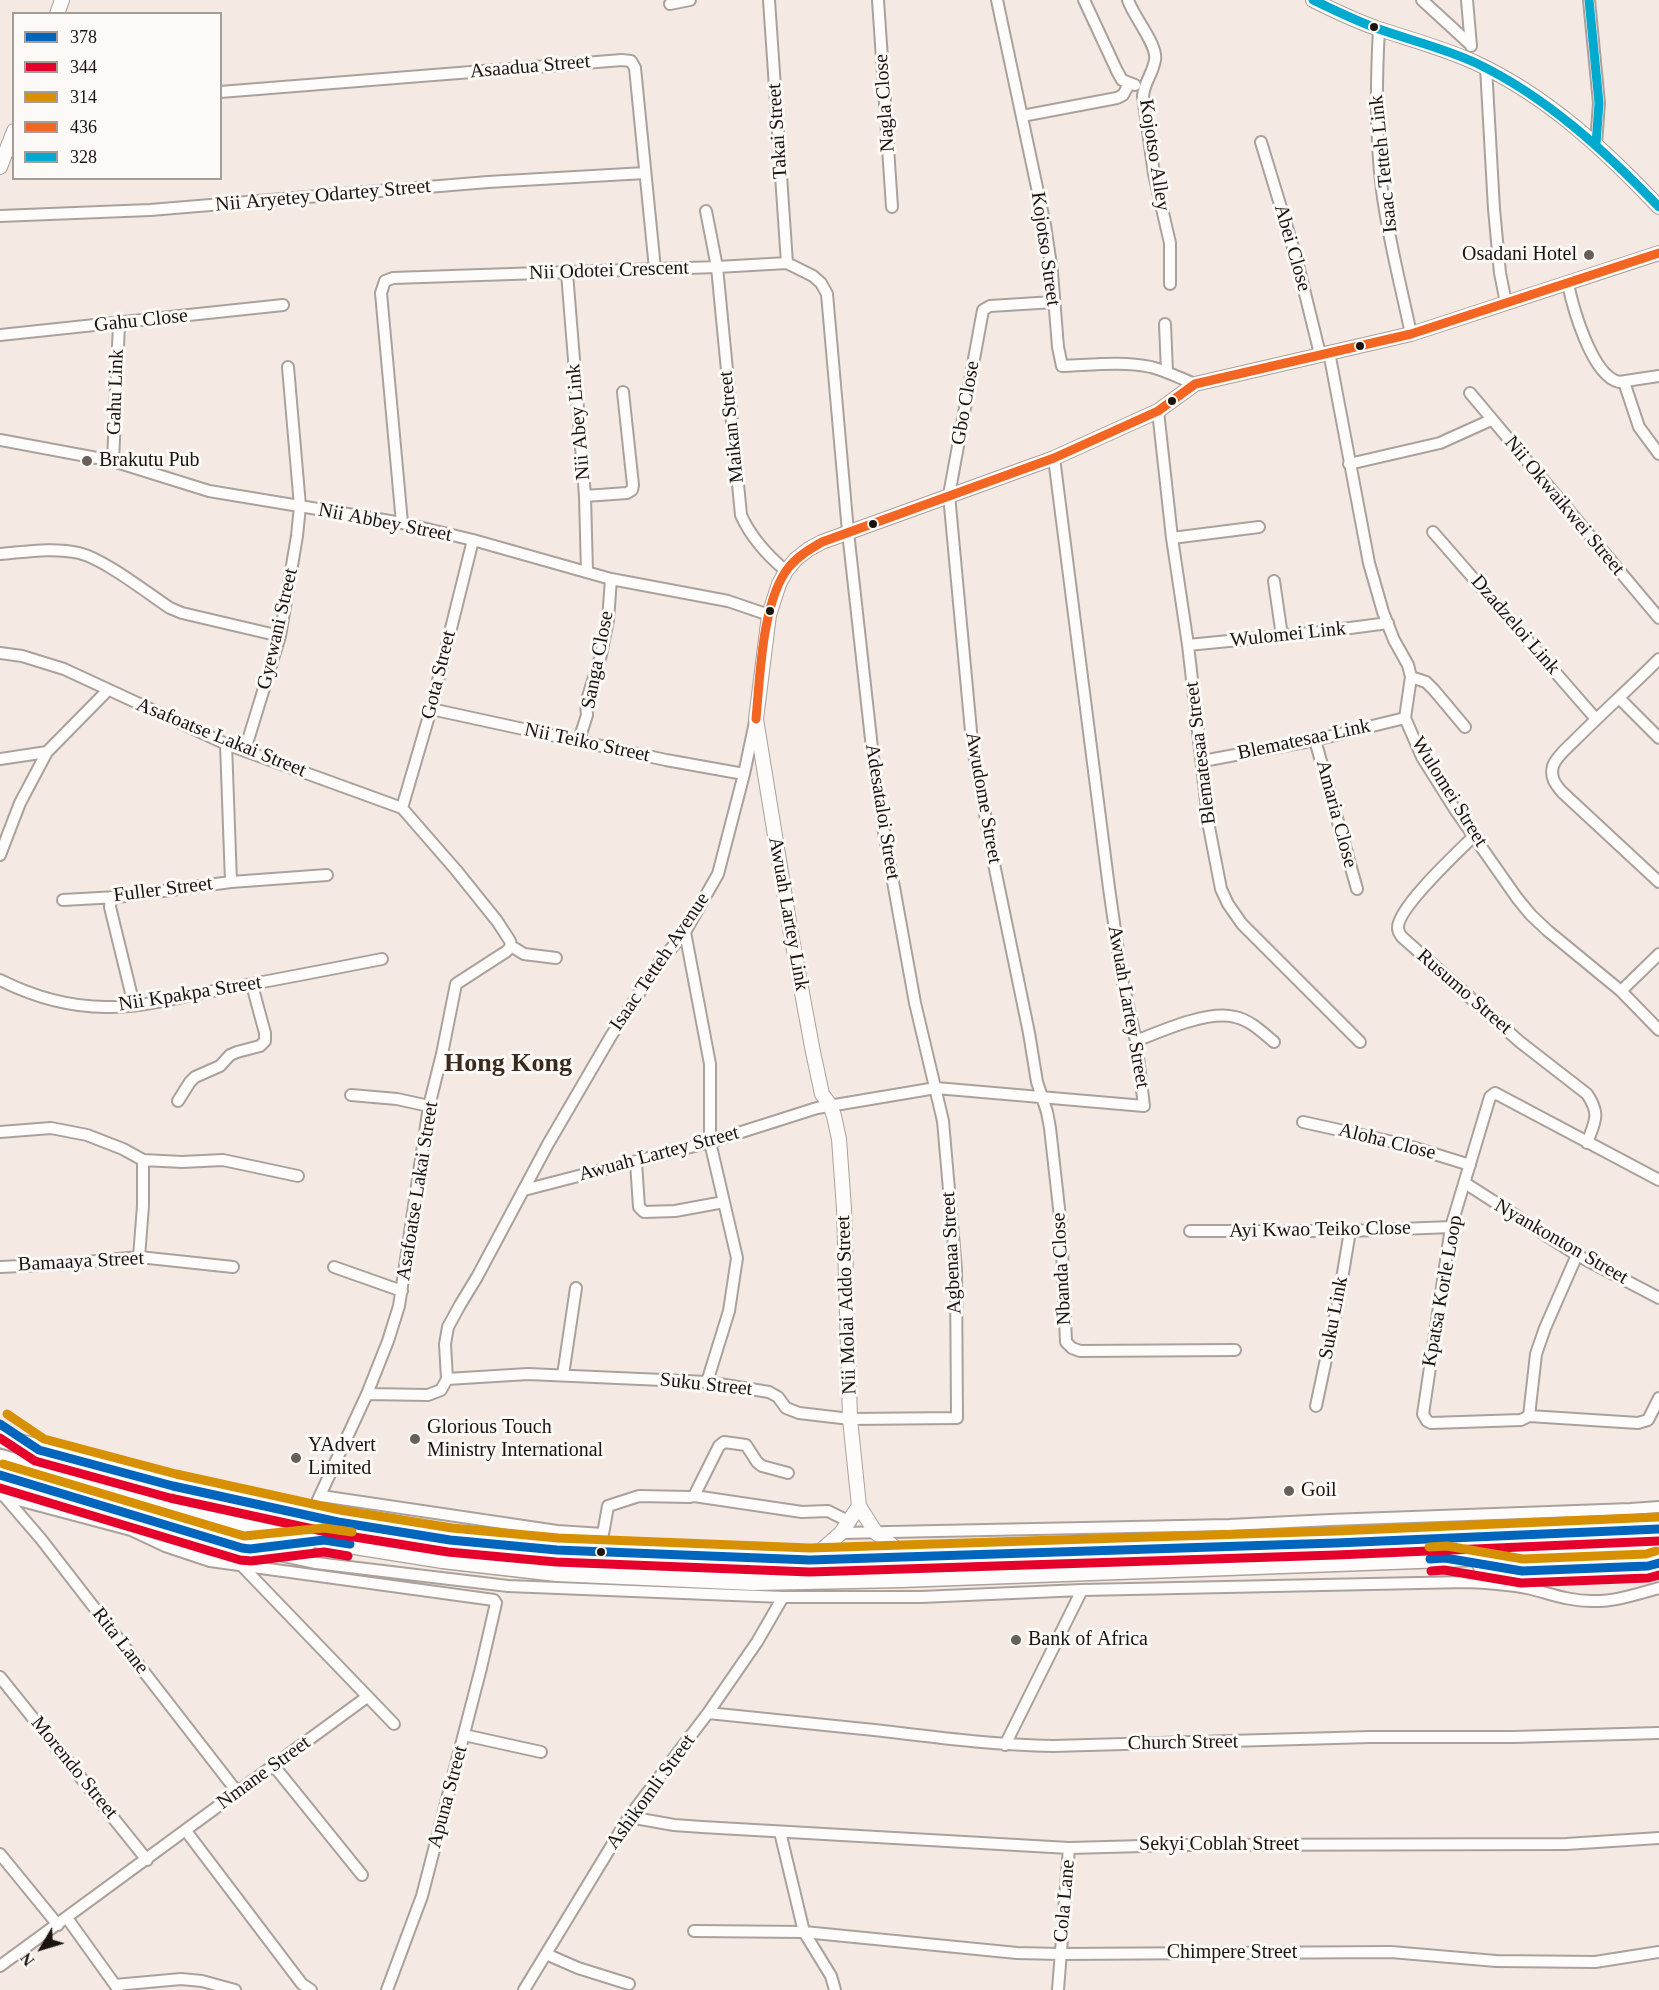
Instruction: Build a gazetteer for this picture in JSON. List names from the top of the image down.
{
  "streets": {
    "street": [
      "Asaadua Street",
      "Nagla Close",
      "Takai Street",
      "Kojotso Alley",
      "Isaac Tetteh Link",
      "Nii Aryetey Odartey Street",
      "Abei Close",
      "Kojotso Street",
      "Nii Odotei Crescent",
      "Gahu Close",
      "Gahu Link",
      "Gbo Close",
      "Nii Abey Link",
      "Maikan Street",
      "Nii Okwaikwei Street",
      "Nii Abbey Street",
      "Dzadzeloi Link",
      "Gyewani Street",
      "Wulomei Link",
      "Sanga Close",
      "Gota Street",
      "Asafoatse Lakai Street",
      "Blematesaa Link",
      "Nii Teiko Street",
      "Blematesaa Street",
      "Wulomei Street",
      "Awudome Street",
      "Adesataloi Street",
      "Amaria Close",
      "Fuller Street",
      "Awuah Lartey Link",
      "Isaac Tetteh Avenue",
      "Rusumo Street",
      "Nii Kpakpa Street",
      "Awuah Lartey Street",
      "Aloha Close",
      "Ayi Kwao Teiko Close",
      "Nyankonton Street",
      "Agbenaa Street",
      "Bamaaya Street",
      "Nbanda Close",
      "Kpatsa Korle Loop",
      "Nii Molai Addo Street",
      "Suku Link",
      "Suku Street",
      "Rita Lane",
      "Church Street",
      "Morendo Street",
      "Nmane Street",
      "Ashikomli Street",
      "Apuna Street",
      "Sekyi Coblah Street",
      "Cola Lane",
      "Chimpere Street"
    ]
  },
  "crossings": [
    ["Asaadua Street", "Nii Aryetey Odartey Street"],
    ["Asaadua Street", "Nii Odotei Crescent"],
    ["Takai Street", "Nii Odotei Crescent"],
    ["Isaac Tetteh Link", "Isaac Tetteh Avenue"],
    ["Abei Close", "Wulomei Street"],
    ["Abei Close", "Isaac Tetteh Avenue"],
    ["Kojotso Street", "Gbo Close"],
    ["Kojotso Street", "Isaac Tetteh Avenue"],
    ["Nii Odotei Crescent", "Nii Abey Link"],
    ["Nii Odotei Crescent", "Maikan Street"],
    ["Nii Odotei Crescent", "Nii Abbey Street"],
    ["Gahu Close", "Gahu Link"],
    ["Gahu Link", "Nii Abbey Street"],
    ["Gbo Close", "Awudome Street"],
    ["Gbo Close", "Isaac Tetteh Avenue"],
    ["Nii Abey Link", "Nii Abbey Street"],
    ["Maikan Street", "Isaac Tetteh Avenue"],
    ["Nii Abbey Street", "Gyewani Street"],
    ["Nii Abbey Street", "Sanga Close"],
    ["Nii Abbey Street", "Gota Street"],
    ["Nii Abbey Street", "Isaac Tetteh Avenue"],
    ["Gyewani Street", "Asafoatse Lakai Street"],
    ["Wulomei Link", "Blematesaa Street"],
    ["Wulomei Link", "Wulomei Street"],
    ["Sanga Close", "Nii Teiko Street"],
    ["Gota Street", "Asafoatse Lakai Street"],
    ["Gota Street", "Nii Teiko Street"],
    ["Asafoatse Lakai Street", "Fuller Street"],
    ["Blematesaa Link", "Blematesaa Street"],
    ["Blematesaa Link", "Wulomei Street"],
    ["Blematesaa Link", "Amaria Close"],
    ["Nii Teiko Street", "Isaac Tetteh Avenue"],
    ["Blematesaa Street", "Isaac Tetteh Avenue"],
    ["Wulomei Street", "Isaac Tetteh Avenue"],
    ["Wulomei Street", "Rusumo Street"],
    ["Awudome Street", "Isaac Tetteh Avenue"],
    ["Awudome Street", "Awuah Lartey Street"],
    ["Awudome Street", "Nbanda Close"],
    ["Adesataloi Street", "Isaac Tetteh Avenue"],
    ["Adesataloi Street", "Awuah Lartey Street"],
    ["Adesataloi Street", "Agbenaa Street"],
    ["Awuah Lartey Link", "Isaac Tetteh Avenue"],
    ["Awuah Lartey Link", "Awuah Lartey Street"],
    ["Awuah Lartey Link", "Nii Molai Addo Street"],
    ["Isaac Tetteh Avenue", "Awuah Lartey Street"],
    ["Isaac Tetteh Avenue", "Suku Street"],
    ["Rusumo Street", "Kpatsa Korle Loop"],
    ["Awuah Lartey Street", "Agbenaa Street"],
    ["Awuah Lartey Street", "Nbanda Close"],
    ["Awuah Lartey Street", "Nii Molai Addo Street"],
    ["Aloha Close", "Kpatsa Korle Loop"],
    ["Ayi Kwao Teiko Close", "Kpatsa Korle Loop"],
    ["Ayi Kwao Teiko Close", "Suku Link"],
    ["Nyankonton Street", "Kpatsa Korle Loop"],
    ["Agbenaa Street", "Suku Street"],
    ["Nii Molai Addo Street", "Suku Street"],
    ["Rita Lane", "Nmane Street"],
    ["Church Street", "Ashikomli Street"],
    ["Morendo Street", "Nmane Street"],
    ["Ashikomli Street", "Sekyi Coblah Street"],
    ["Sekyi Coblah Street", "Cola Lane"],
    ["Cola Lane", "Chimpere Street"]
  ],
  "districts": ["Hong Kong"],
  "places": [
    "Osadani Hotel",
    "Brakutu Pub",
    "Glorious Touch Ministry International",
    "YAdvert Limited",
    "Goil",
    "Bank of Africa"
  ],
  "lines": [
    "transit line 328",
    "transit line 436",
    "transit line 314",
    "transit line 378",
    "transit line 344"
  ],
  "legend": [
    "378",
    "344",
    "314",
    "436",
    "328"
  ],
  "north": "bottom left"
}
